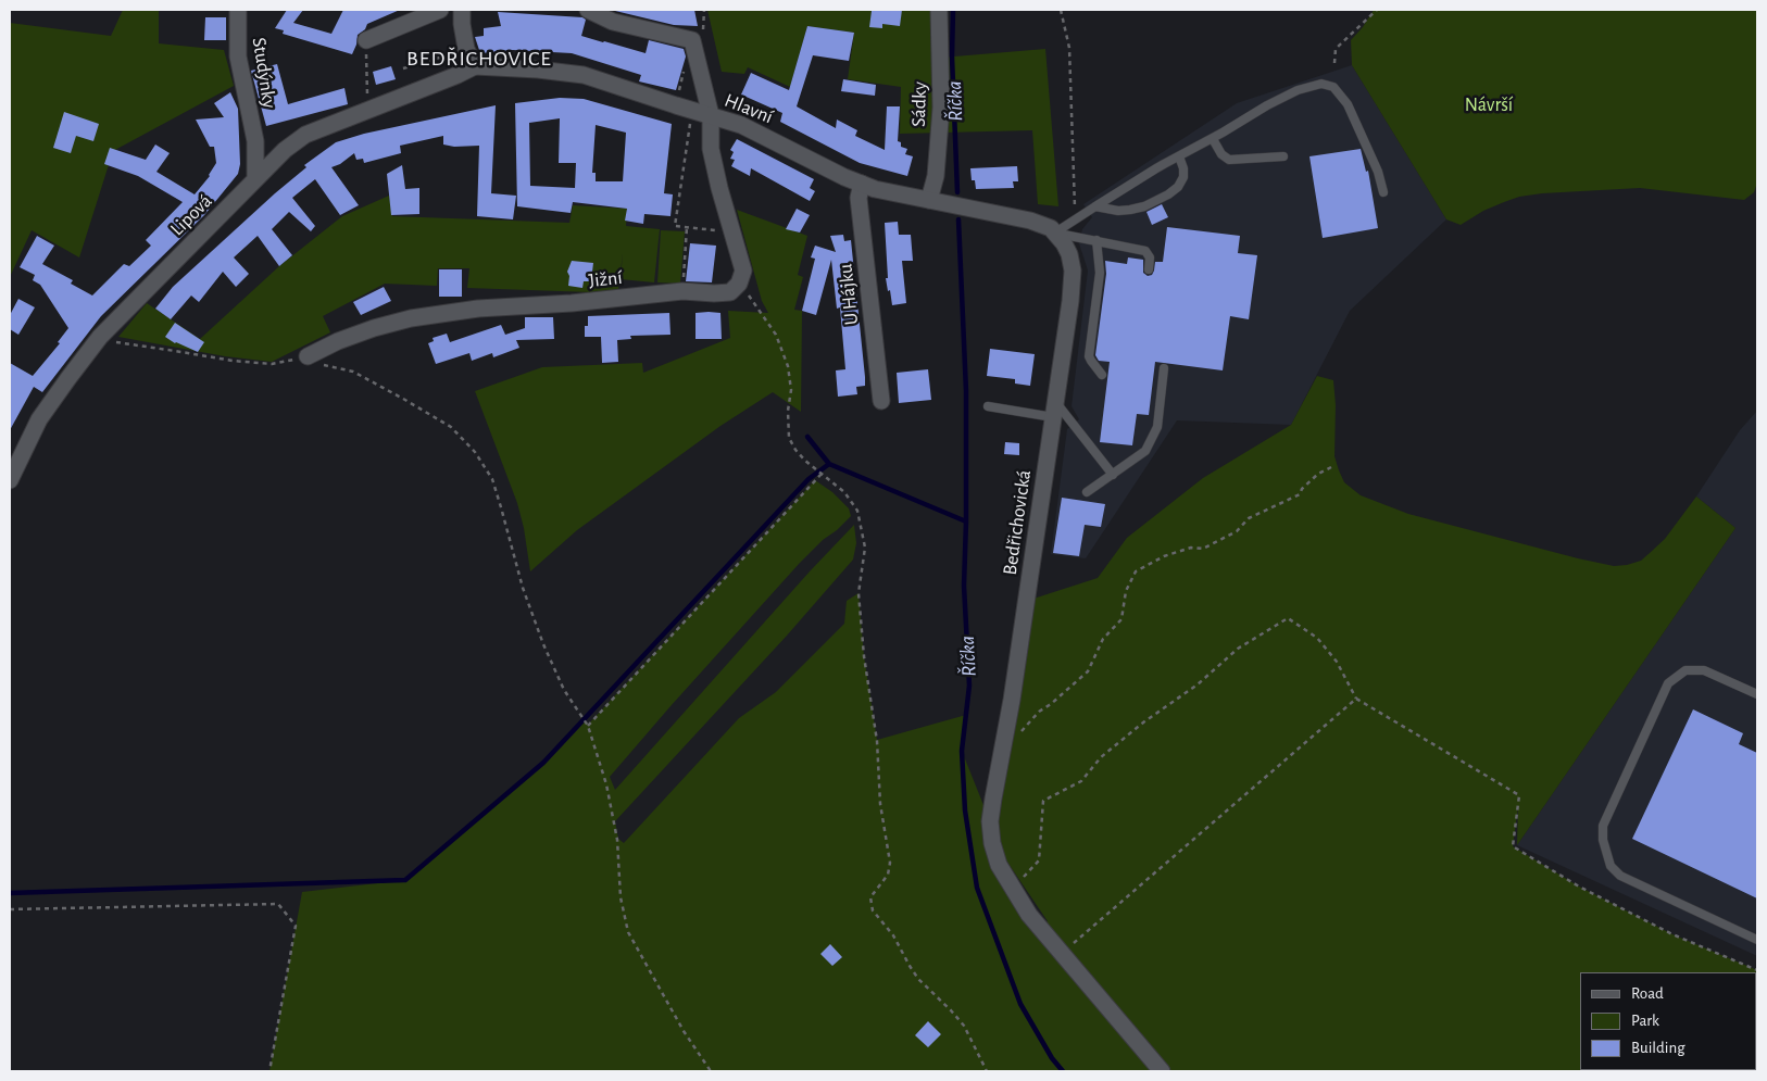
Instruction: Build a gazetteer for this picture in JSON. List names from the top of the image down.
{
  "streets": {
    "street": [
      "Studýnky",
      "Sádky",
      "Hlavní",
      "Lipová",
      "Jižní",
      "U Hájku",
      "Bedřichovická"
    ]
  },
  "crossings": [
    ["Studýnky", "Lipová"],
    ["Sádky", "Hlavní"],
    ["Hlavní", "Lipová"],
    ["Hlavní", "U Hájku"],
    ["Hlavní", "Bedřichovická"]
  ],
  "districts": ["BEDŘICHOVICE"],
  "water": ["Říčka"],
  "parks": ["Návrší"],
  "legend": ["Road", "Park", "Building"]
}
